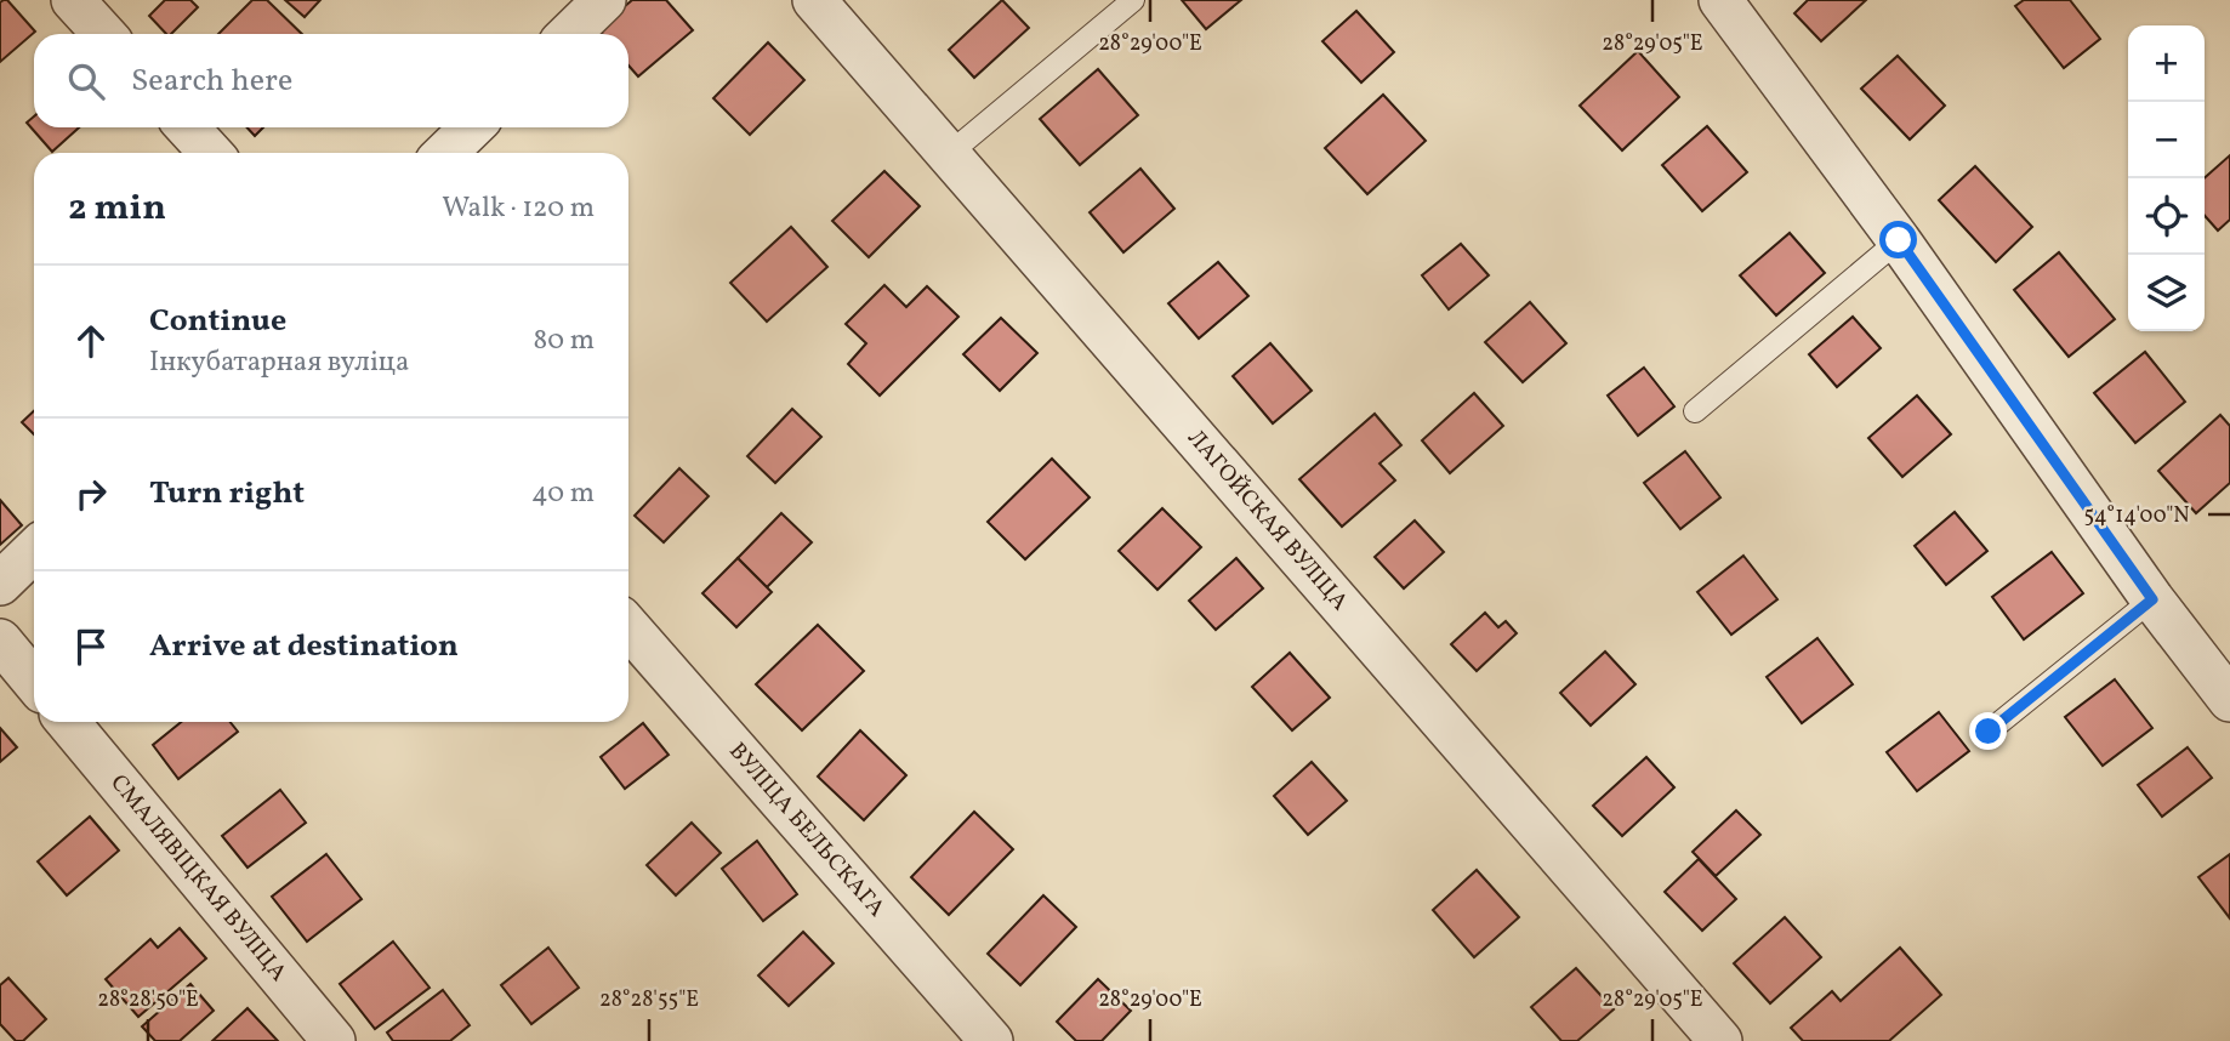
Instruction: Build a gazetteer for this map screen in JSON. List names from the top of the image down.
{
  "streets": {
    "street": ["ЛАГОЙСКАЯ ВУЛІЦА", "ВУЛІЦА БЕЛЬСКАГА", "СМАЛЯВІЦКАЯ ВУЛІЦА"]
  },
  "page": {
    "map_buttons": ["+", "−"],
    "search": "Search here",
    "heading": ["2 min", "Walk · 120 m"],
    "list": [
      ["Continue", "Інкубатарная вуліца", "80 m"],
      ["Turn right", "40 m"],
      "Arrive at destination"
    ]
  },
  "coordinates": [
    "28°29'00\"E",
    "28°29'05\"E",
    "54°14'00\"N",
    "28°28'50\"E",
    "28°28'55\"E"
  ]
}
